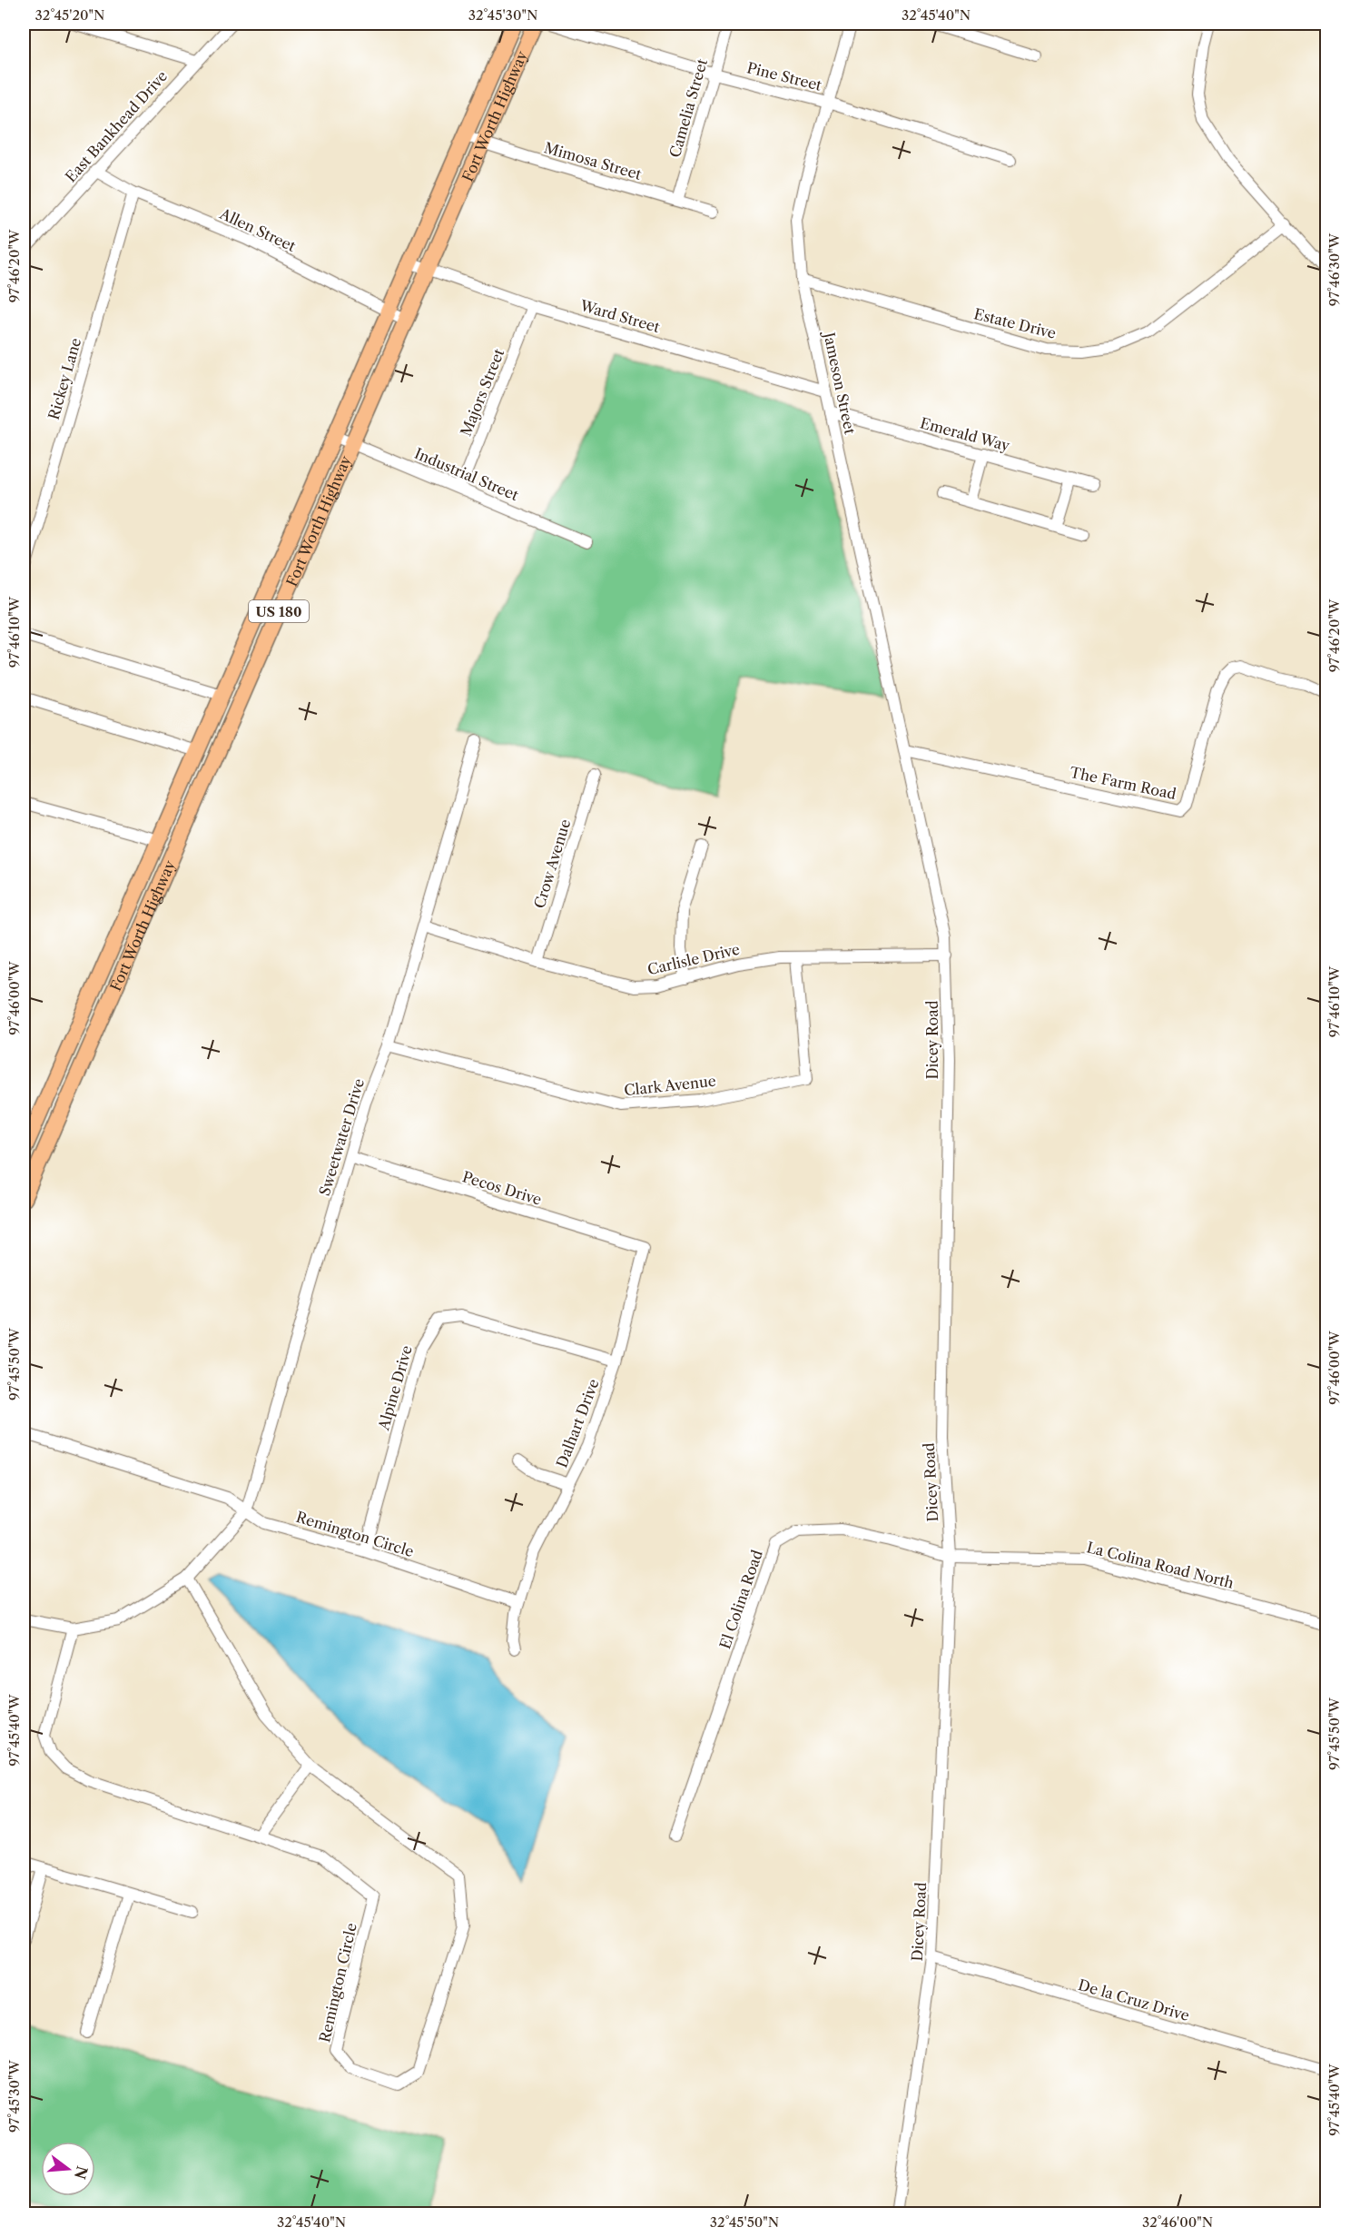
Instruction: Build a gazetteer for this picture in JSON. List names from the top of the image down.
{
  "streets": {
    "main road": ["Fort Worth Highway", "US 180"],
    "street": [
      "Pine Street",
      "Camelia Street",
      "East Bankhead Drive",
      "Mimosa Street",
      "Allen Street",
      "Ward Street",
      "Estate Drive",
      "Rickey Lane",
      "Jameson Street",
      "Majors Street",
      "Emerald Way",
      "Industrial Street",
      "The Farm Road",
      "Crow Avenue",
      "Carlisle Drive",
      "Dicey Road",
      "Clark Avenue",
      "Sweetwater Drive",
      "Pecos Drive",
      "Alpine Drive",
      "Dalhart Drive",
      "Remington Circle",
      "La Colina Road North",
      "El Colina Road",
      "De la Cruz Drive"
    ]
  },
  "crossings": [
    ["Pine Street", "Camelia Street"],
    ["Pine Street", "Jameson Street"],
    ["Camelia Street", "Mimosa Street"],
    ["Fort Worth Highway", "Mimosa Street"],
    ["Fort Worth Highway", "Allen Street"],
    ["Fort Worth Highway", "Ward Street"],
    ["Fort Worth Highway", "Industrial Street"],
    ["East Bankhead Drive", "Allen Street"],
    ["Allen Street", "Rickey Lane"],
    ["Ward Street", "Jameson Street"],
    ["Ward Street", "Majors Street"],
    ["Estate Drive", "Jameson Street"],
    ["Jameson Street", "Emerald Way"],
    ["Jameson Street", "The Farm Road"],
    ["Jameson Street", "Dicey Road"],
    ["Majors Street", "Industrial Street"],
    ["The Farm Road", "Dicey Road"],
    ["Crow Avenue", "Carlisle Drive"],
    ["Carlisle Drive", "Dicey Road"],
    ["Carlisle Drive", "Clark Avenue"],
    ["Carlisle Drive", "Sweetwater Drive"],
    ["Dicey Road", "La Colina Road North"],
    ["Dicey Road", "El Colina Road"],
    ["Dicey Road", "De la Cruz Drive"],
    ["Clark Avenue", "Sweetwater Drive"],
    ["Sweetwater Drive", "Pecos Drive"],
    ["Sweetwater Drive", "Remington Circle"],
    ["Pecos Drive", "Dalhart Drive"],
    ["Alpine Drive", "Dalhart Drive"],
    ["Alpine Drive", "Remington Circle"],
    ["Dalhart Drive", "Remington Circle"],
    ["La Colina Road North", "El Colina Road"]
  ],
  "north": "right",
  "coordinates": [
    "32°45'20\"N",
    "32°45'30\"N",
    "32°45'40\"N",
    "97°46'20\"W",
    "97°46'30\"W",
    "97°46'10\"W",
    "97°46'00\"W",
    "97°45'50\"W",
    "97°45'40\"W",
    "97°45'30\"W",
    "32°45'50\"N",
    "32°46'00\"N"
  ]
}
